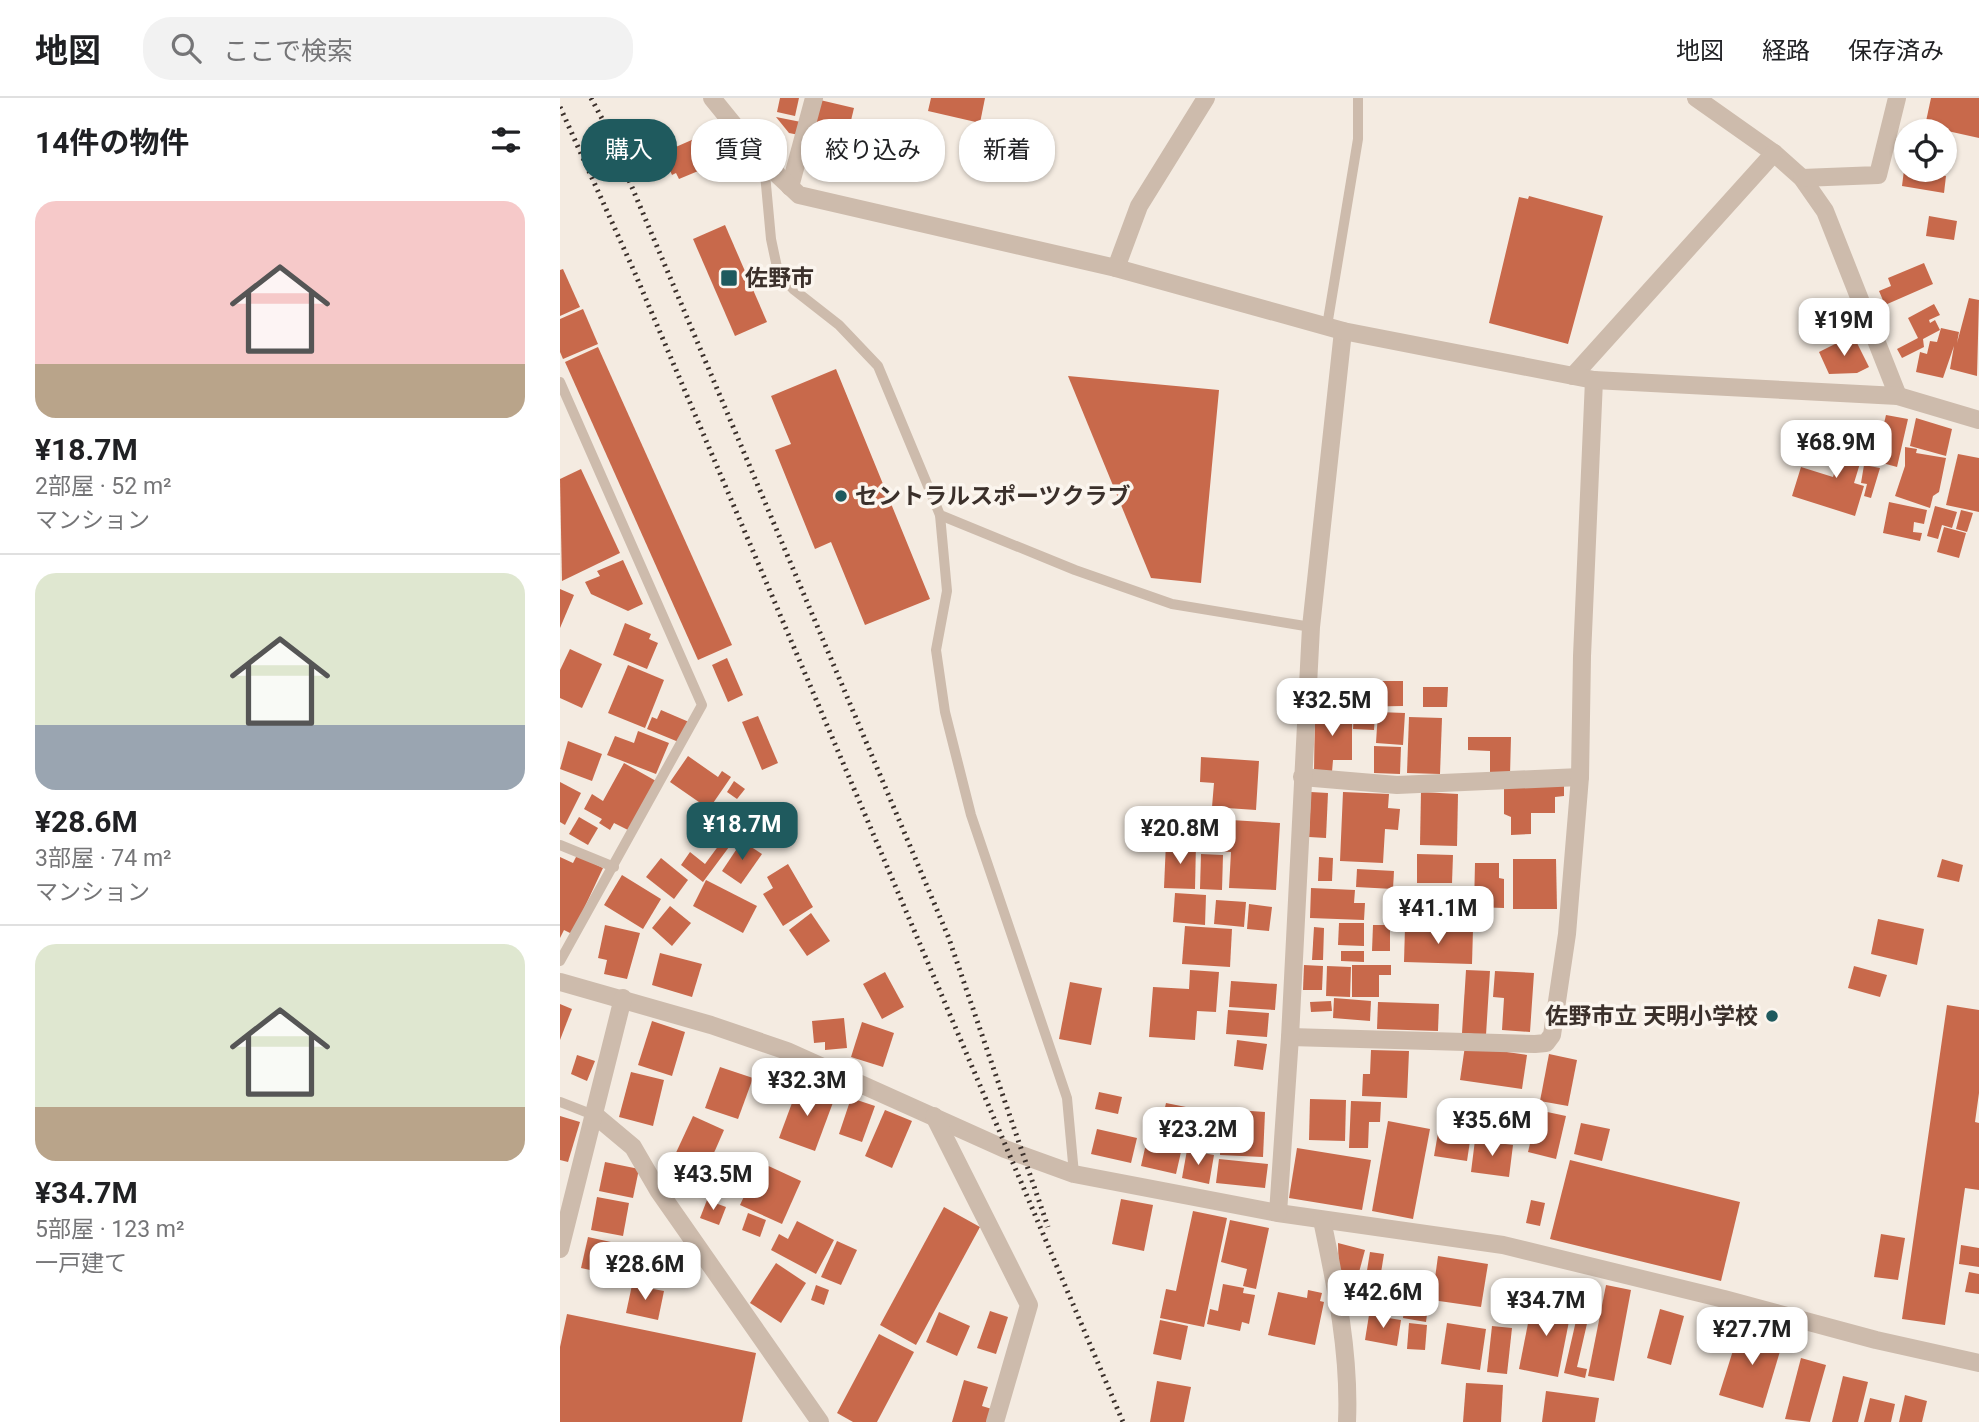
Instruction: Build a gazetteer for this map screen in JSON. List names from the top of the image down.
{
  "places": {
    "transit": ["佐野市"],
    "other": ["セントラルスポーツクラブ", "佐野市立 天明小学校"]
  },
  "page": {
    "header": "地図",
    "search": "ここで検索",
    "nav": ["地図", "経路", "保存済み"],
    "heading": "14件の物件",
    "chip": [
      "購入",
      "賃貸",
      "絞り込み",
      "新着"
    ],
    "list": [
      {
        "name": "¥18.7M",
        "note": "2部屋 · 52 m² · マンション"
      },
      {
        "name": "¥28.6M",
        "note": "3部屋 · 74 m² · マンション"
      },
      {
        "name": "¥34.7M",
        "note": "5部屋 · 123 m² · 一戸建て"
      }
    ],
    "price": [
      "¥19M",
      "¥68.9M",
      "¥32.5M",
      "¥18.7M",
      "¥20.8M",
      "¥41.1M",
      "¥32.3M",
      "¥35.6M",
      "¥23.2M",
      "¥43.5M",
      "¥28.6M",
      "¥42.6M",
      "¥34.7M",
      "¥27.7M"
    ]
  }
}
